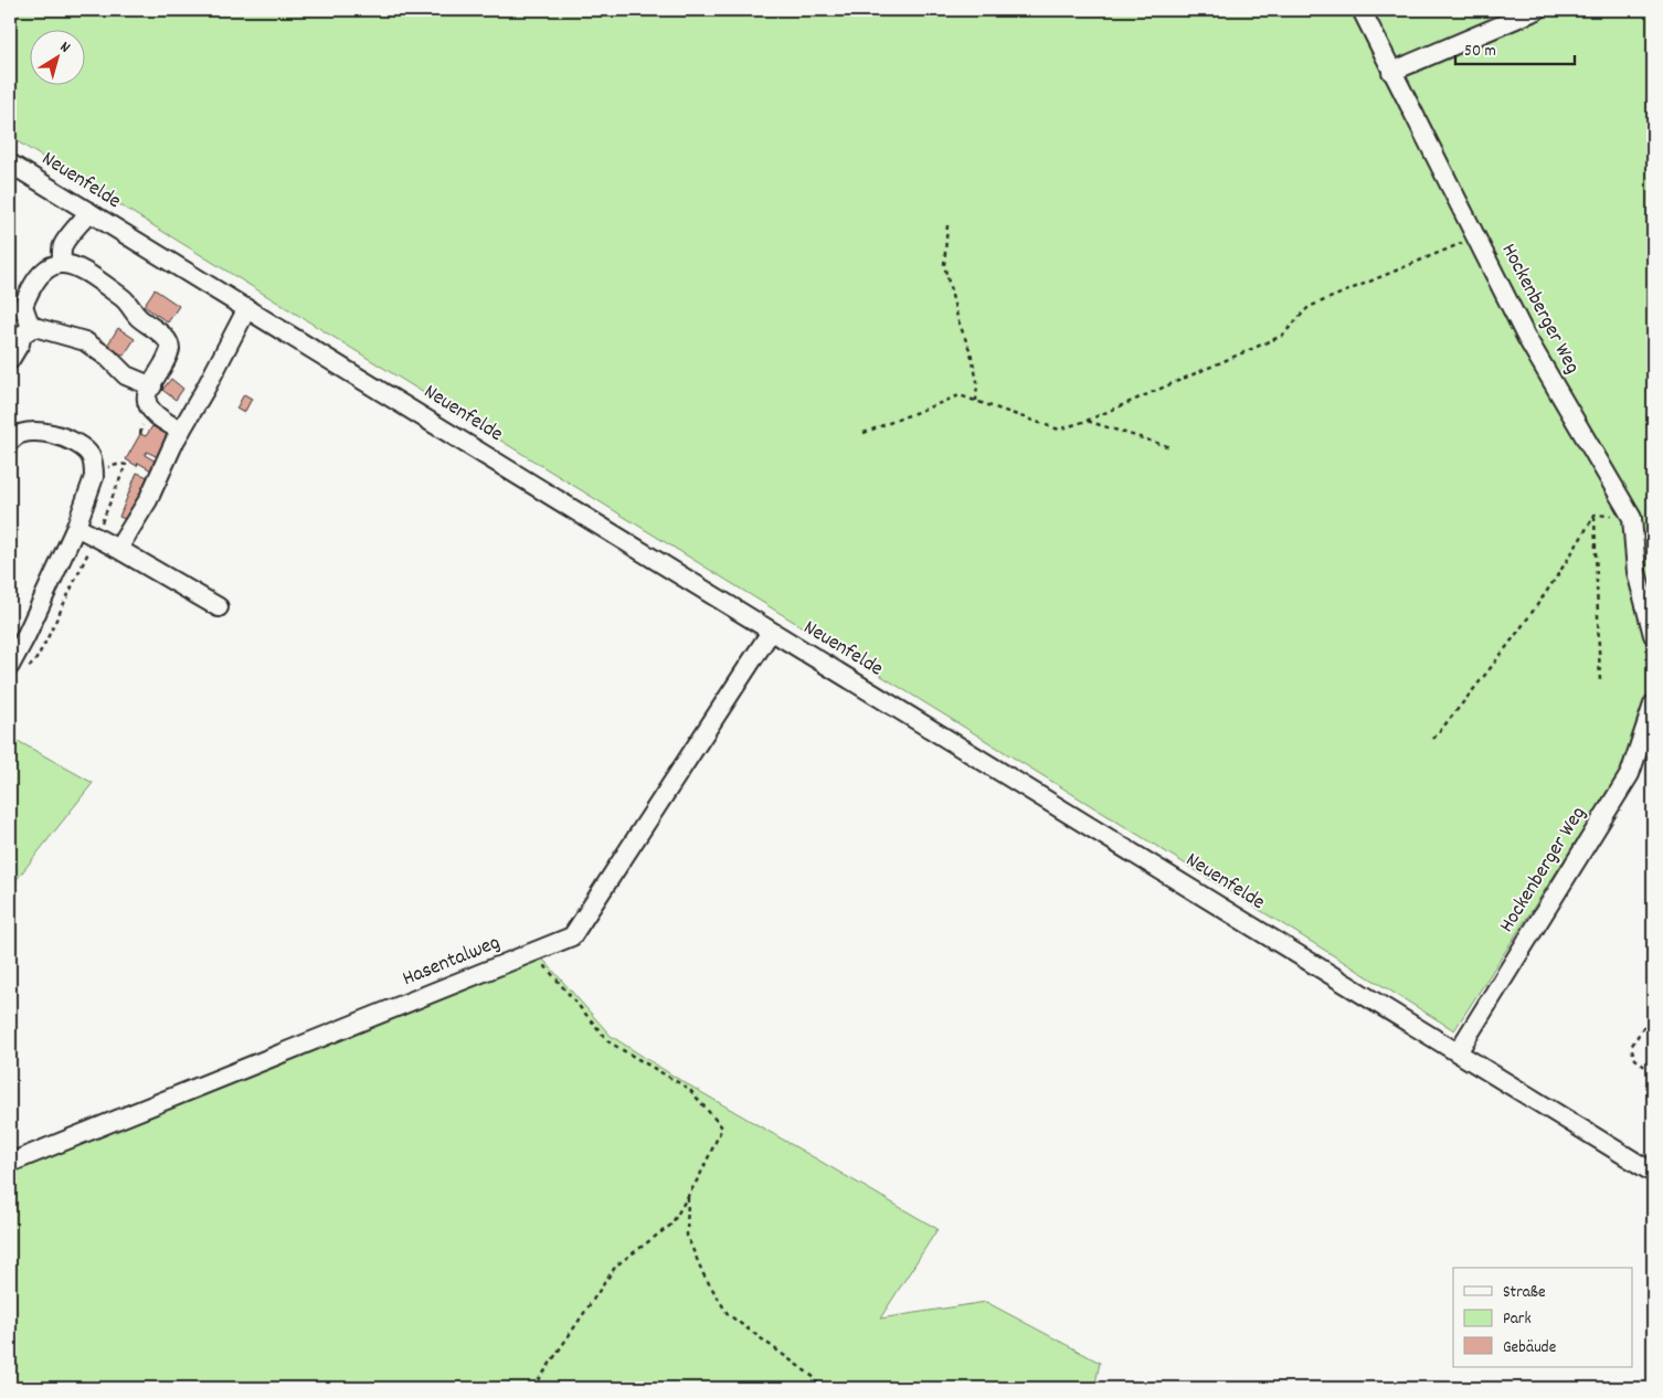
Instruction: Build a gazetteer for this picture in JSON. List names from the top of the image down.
{
  "streets": {
    "street": ["Neuenfelde", "Hockenberger Weg", "Hasentalweg"]
  },
  "crossings": [
    ["Neuenfelde", "Hockenberger Weg"],
    ["Neuenfelde", "Hasentalweg"]
  ],
  "legend": ["Straße", "Park", "Gebäude"],
  "scale_bar": "50 m",
  "north": "top right"
}
